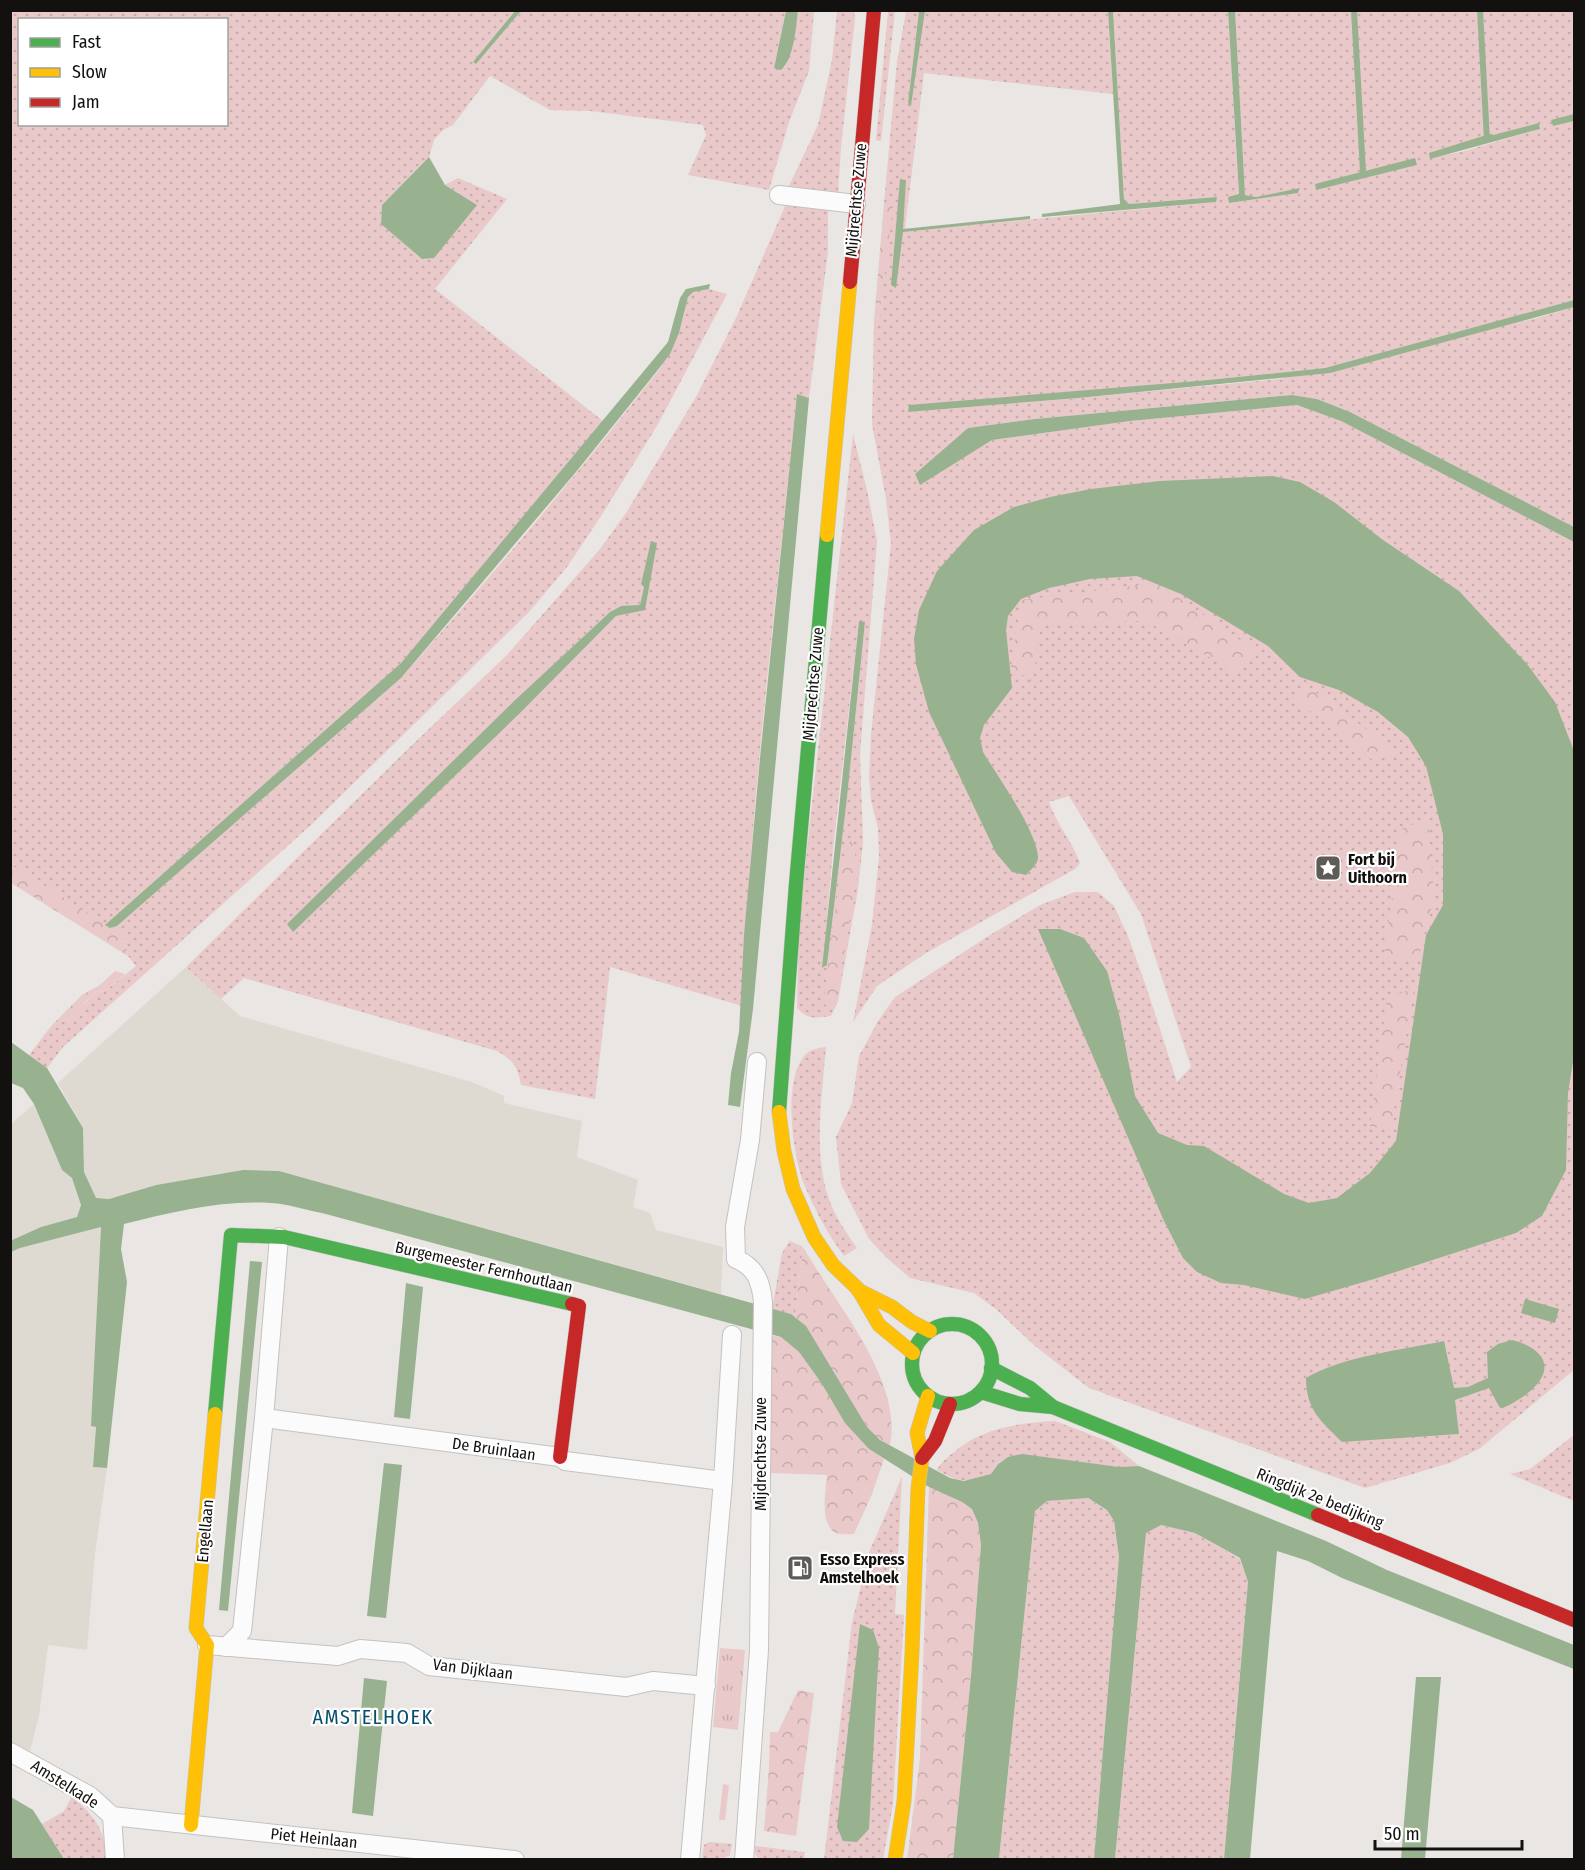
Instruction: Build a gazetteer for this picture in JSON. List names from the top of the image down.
{
  "streets": {
    "street": [
      "Mijdrechtse Zuwe",
      "Burgemeester Fernhoutlaan",
      "De Bruinlaan",
      "Ringdijk 2e bedijking",
      "Engellaan",
      "Van Dijklaan",
      "Amstelkade",
      "Piet Heinlaan"
    ]
  },
  "crossings": [
    ["Mijdrechtse Zuwe", "De Bruinlaan"],
    ["Mijdrechtse Zuwe", "Ringdijk 2e bedijking"],
    ["Mijdrechtse Zuwe", "Van Dijklaan"],
    ["Burgemeester Fernhoutlaan", "De Bruinlaan"],
    ["Burgemeester Fernhoutlaan", "Engellaan"],
    ["Engellaan", "Van Dijklaan"],
    ["Engellaan", "Piet Heinlaan"],
    ["Amstelkade", "Piet Heinlaan"]
  ],
  "districts": ["AMSTELHOEK"],
  "places": {
    "place": ["Fort bij Uithoorn"],
    "fuel station": ["Esso Express Amstelhoek"]
  },
  "legend": ["Fast", "Slow", "Jam"],
  "scale_bar": "50 m"
}
